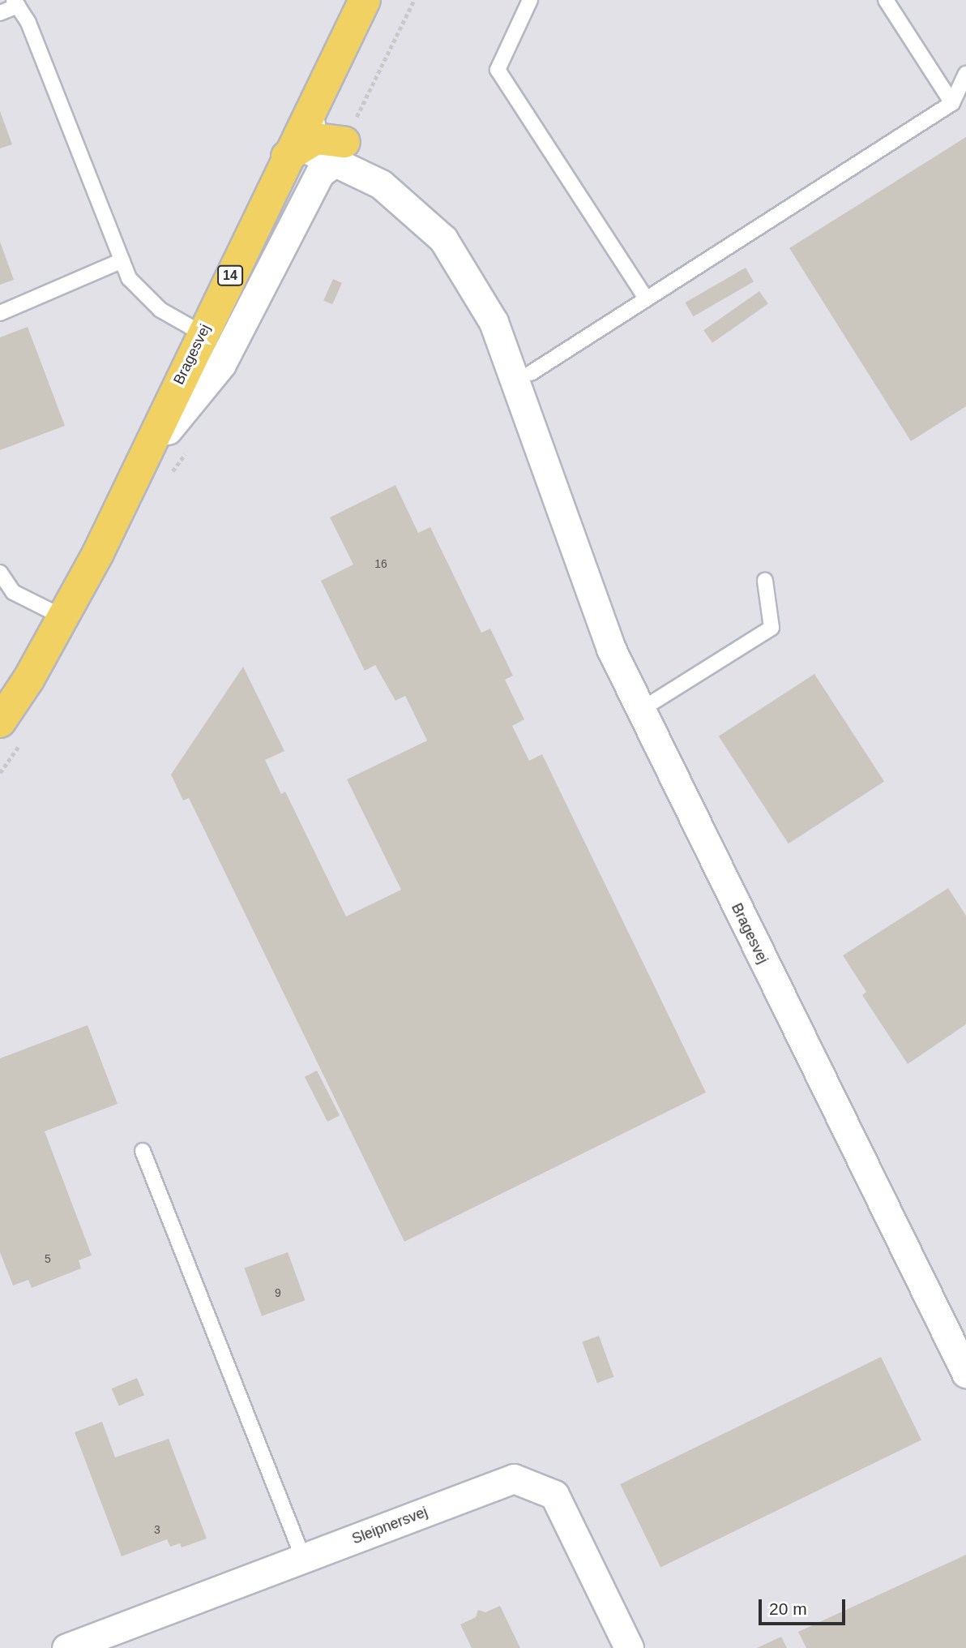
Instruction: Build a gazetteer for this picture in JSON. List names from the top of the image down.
{
  "streets": {
    "main road": ["14", "Bragesvej"],
    "street": ["Sleipnersvej"]
  },
  "house_numbers": [
    "16",
    "5",
    "9",
    "3"
  ],
  "scale_bar": "20 m"
}
